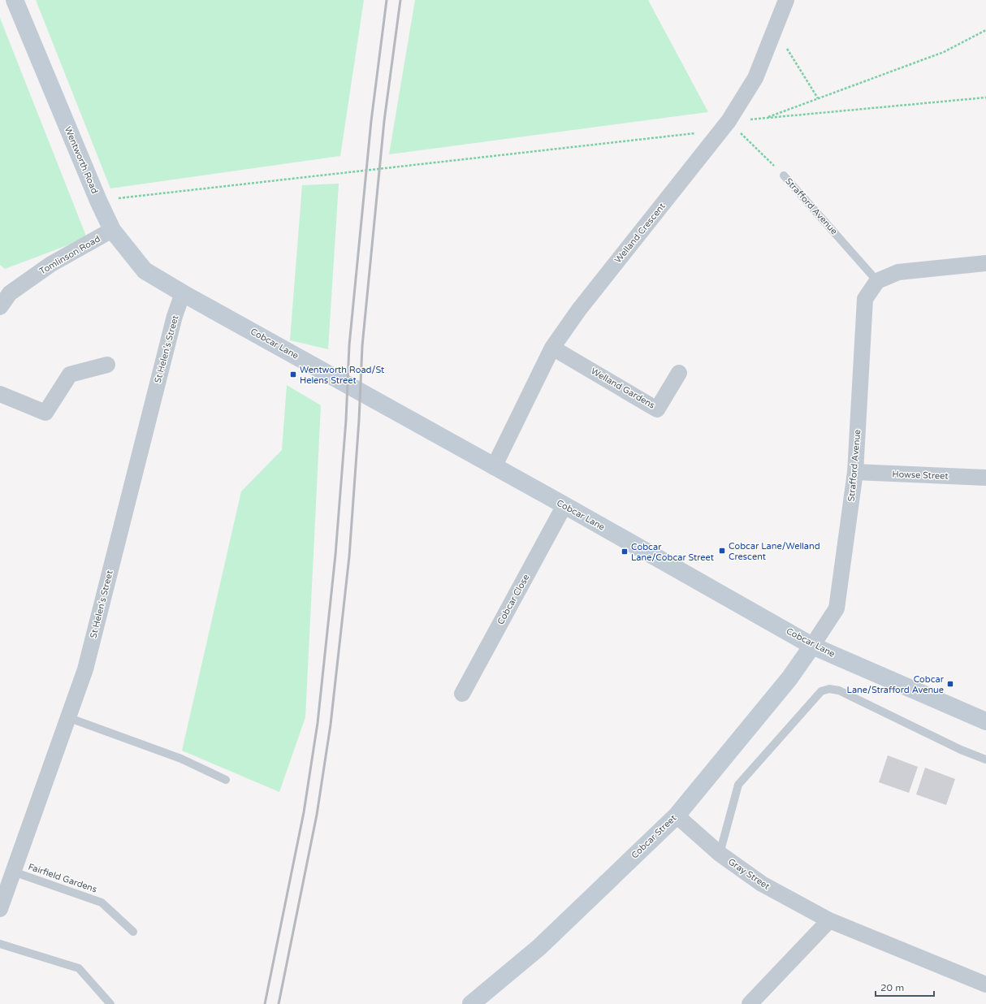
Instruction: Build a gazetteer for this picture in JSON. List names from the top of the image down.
{
  "streets": {
    "street": [
      "Wentworth Road",
      "Strafford Avenue",
      "Welland Crescent",
      "Tomlinson Road",
      "Cobcar Lane",
      "St Helen's Street",
      "Welland Gardens",
      "Howse Street",
      "Cobcar Close",
      "Cobcar Street",
      "Gray Street"
    ],
    "lane": ["Fairfield Gardens"]
  },
  "crossings": [
    ["Wentworth Road", "Tomlinson Road"],
    ["Wentworth Road", "Cobcar Lane"],
    ["Wentworth Road", "St Helen's Street"],
    ["Strafford Avenue", "Cobcar Lane"],
    ["Strafford Avenue", "Howse Street"],
    ["Strafford Avenue", "Cobcar Street"],
    ["Welland Crescent", "Cobcar Lane"],
    ["Welland Crescent", "Welland Gardens"],
    ["Cobcar Lane", "St Helen's Street"],
    ["Cobcar Lane", "Cobcar Close"],
    ["Cobcar Lane", "Cobcar Street"],
    ["St Helen's Street", "Fairfield Gardens"],
    ["Cobcar Street", "Gray Street"]
  ],
  "places": {
    "transit": [
      "Wentworth Road/St Helens Street",
      "Cobcar Lane/Welland Crescent",
      "Cobcar Lane/Cobcar Street",
      "Cobcar Lane/Strafford Avenue"
    ]
  },
  "scale_bar": "20 m"
}
